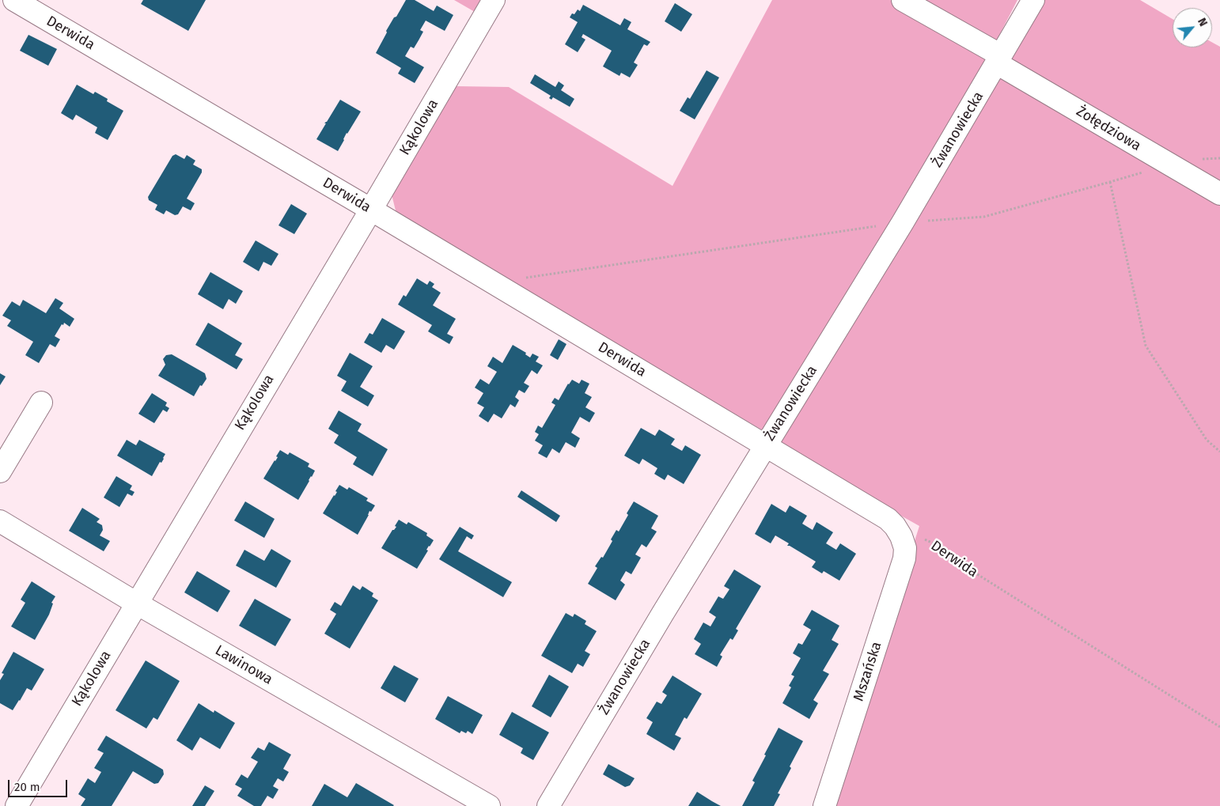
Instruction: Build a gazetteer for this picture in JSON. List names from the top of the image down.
{
  "streets": {
    "street": [
      "Derwida",
      "Kąkolowa",
      "Żołędziowa",
      "Żwanowiecka",
      "Lawinowa",
      "Mszańska"
    ]
  },
  "crossings": [
    ["Derwida", "Kąkolowa"],
    ["Derwida", "Żwanowiecka"],
    ["Derwida", "Mszańska"],
    ["Kąkolowa", "Lawinowa"],
    ["Żołędziowa", "Żwanowiecka"]
  ],
  "scale_bar": "20 m",
  "north": "top right"
}
